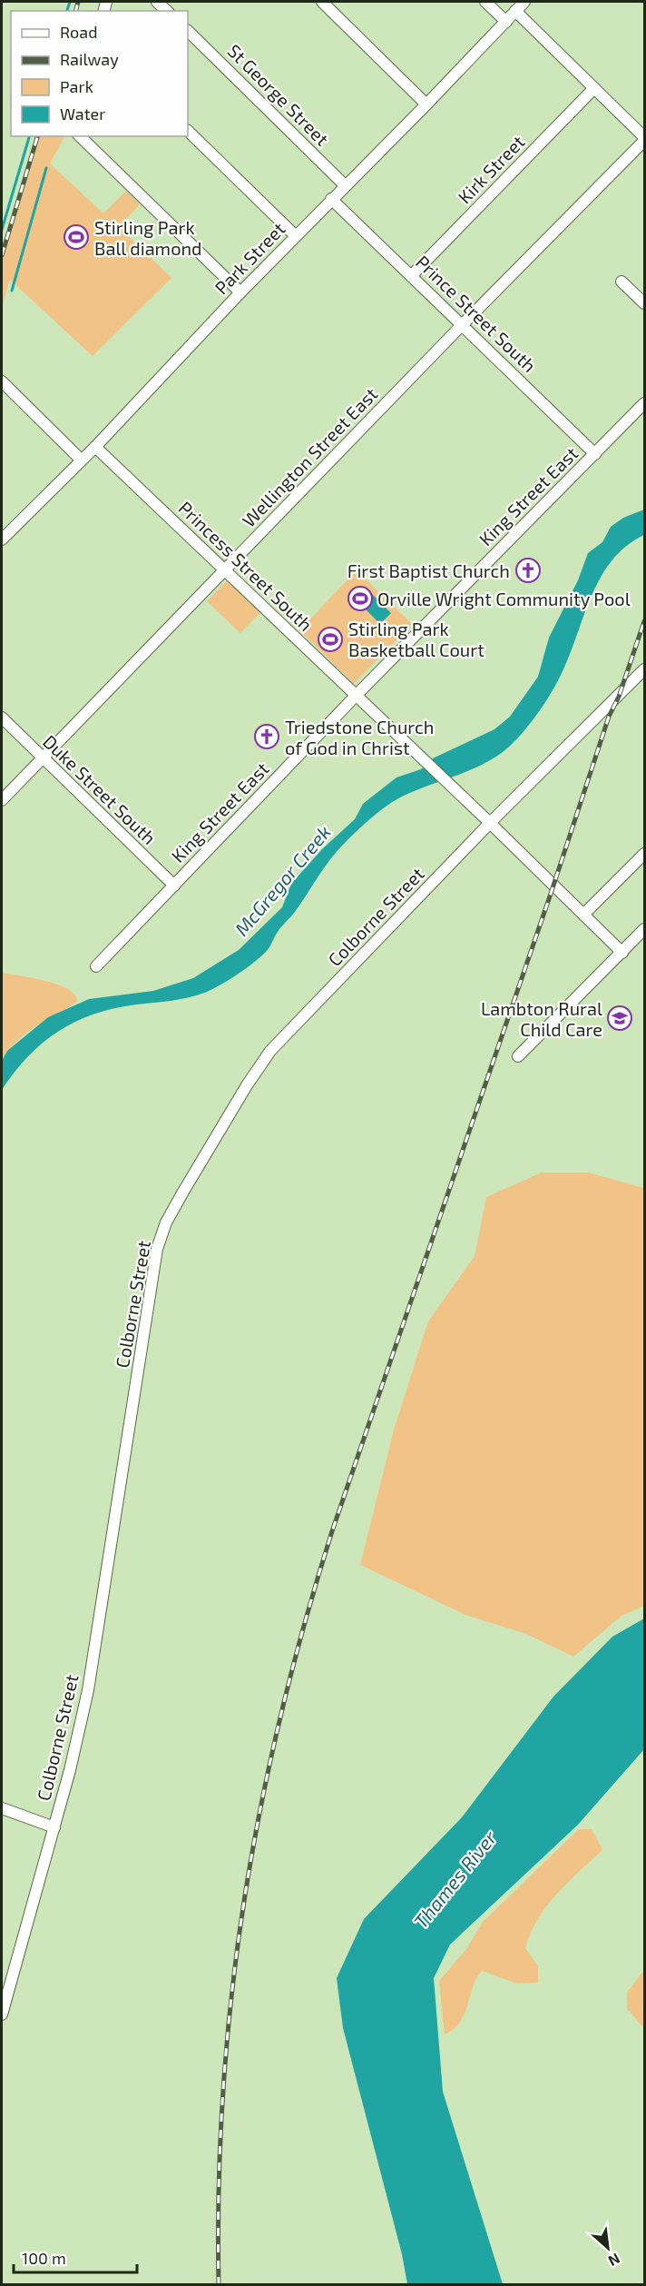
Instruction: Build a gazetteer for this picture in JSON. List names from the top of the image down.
{
  "streets": {
    "street": [
      "St George Street",
      "Kirk Street",
      "Park Street",
      "Prince Street South",
      "Wellington Street East",
      "King Street East",
      "Princess Street South",
      "Duke Street South",
      "Colborne Street"
    ]
  },
  "crossings": [
    ["St George Street", "Park Street"],
    ["Kirk Street", "Prince Street South"],
    ["Park Street", "Prince Street South"],
    ["Park Street", "Princess Street South"],
    ["Prince Street South", "Wellington Street East"],
    ["Prince Street South", "King Street East"],
    ["Wellington Street East", "Princess Street South"],
    ["Wellington Street East", "Duke Street South"],
    ["King Street East", "Princess Street South"],
    ["King Street East", "Duke Street South"],
    ["Princess Street South", "Colborne Street"]
  ],
  "water": ["McGregor Creek", "Thames River"],
  "places": {
    "sports": ["Stirling Park Ball diamond", "Orville Wright Community Pool", "Stirling Park Basketball Court"],
    "church": ["First Baptist Church", "Triedstone Church of God in Christ"],
    "school or university": ["Lambton Rural Child Care"]
  },
  "legend": [
    "Road",
    "Railway",
    "Park",
    "Water"
  ],
  "scale_bar": "100 m",
  "north": "bottom right"
}
